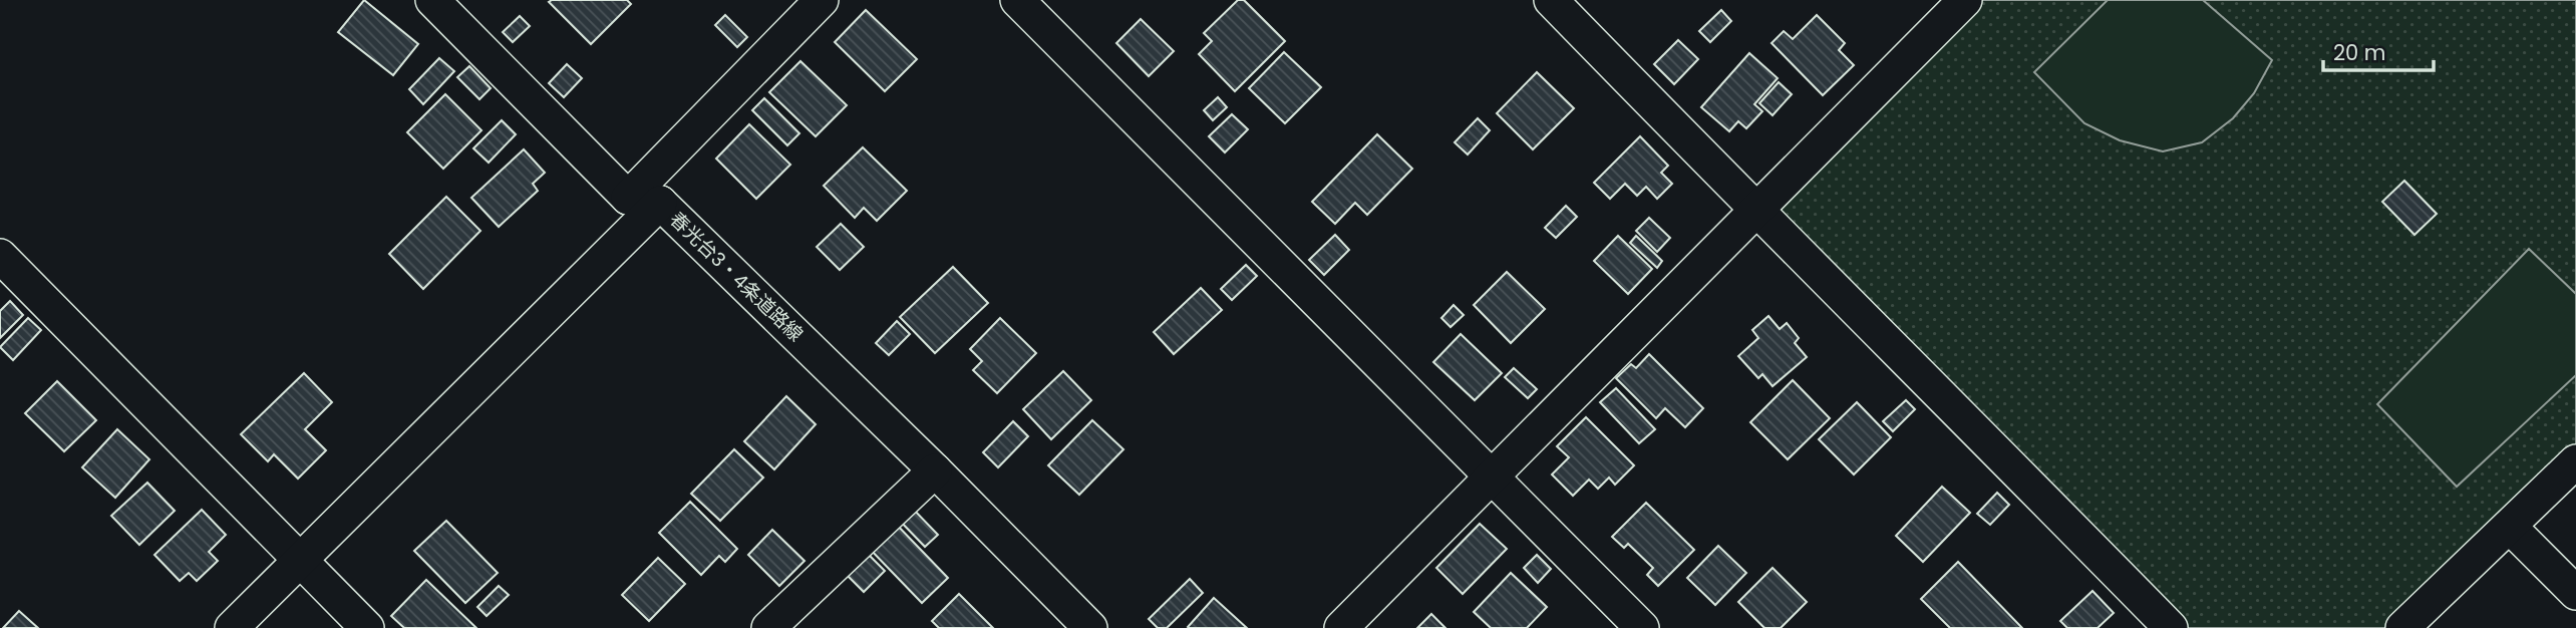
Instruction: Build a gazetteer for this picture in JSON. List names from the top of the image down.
{
  "streets": {
    "street": ["春光台3・4条道路線"]
  },
  "scale_bar": "20 m"
}
